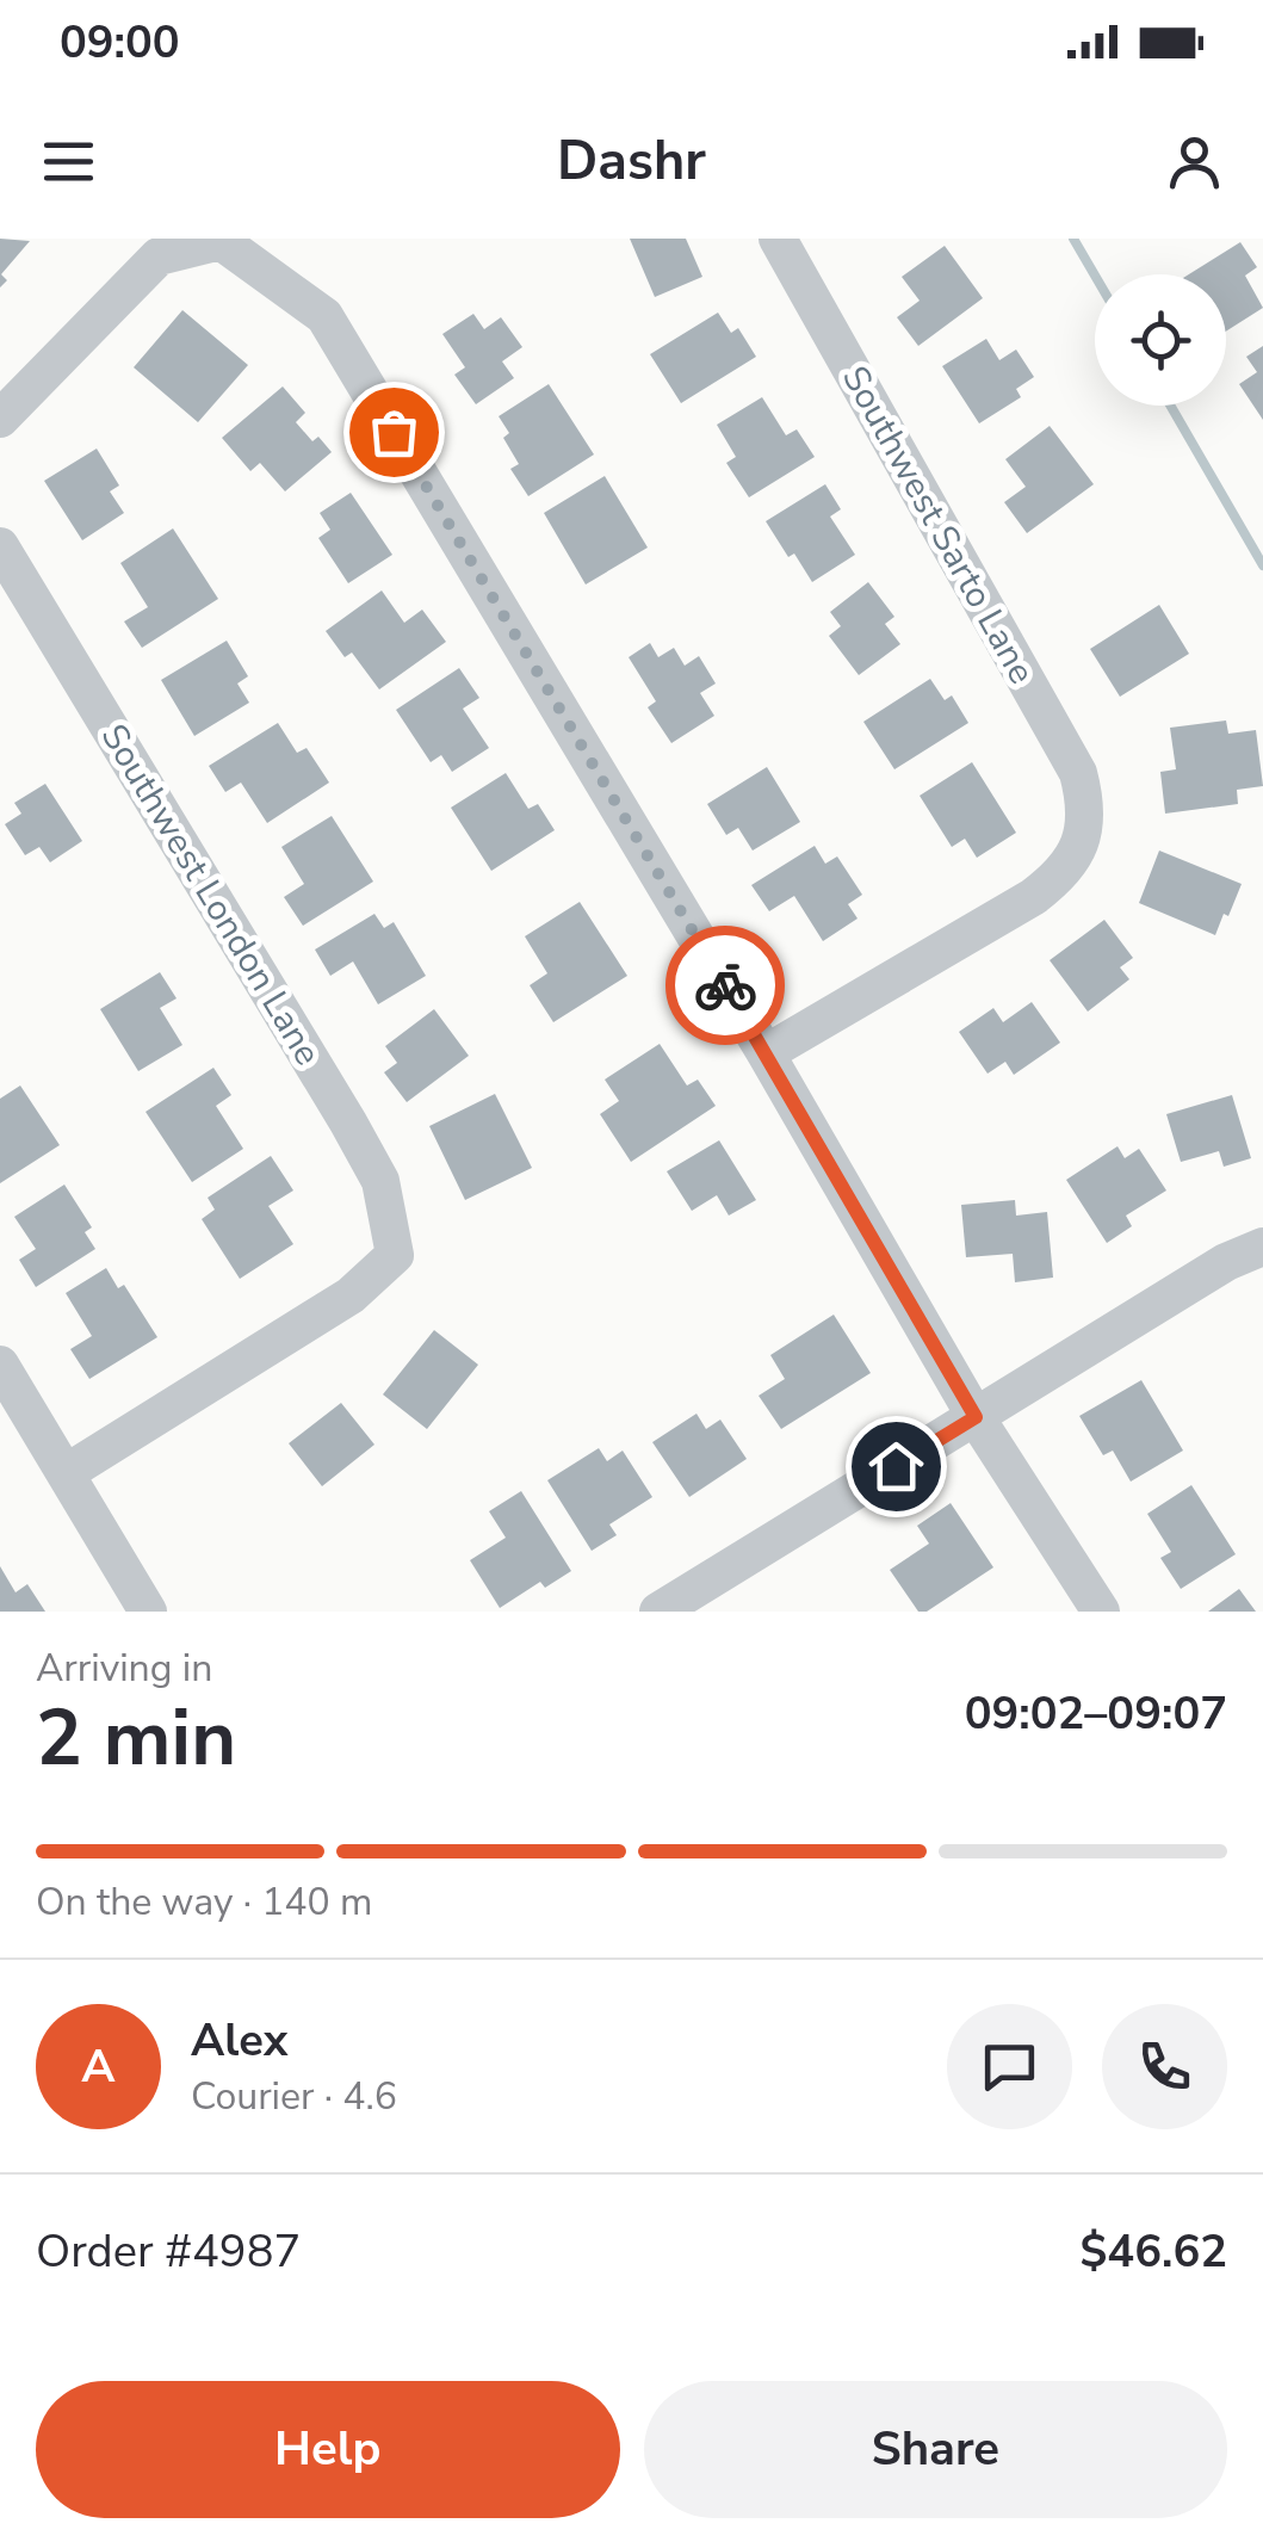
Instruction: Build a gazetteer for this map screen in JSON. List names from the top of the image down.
{
  "streets": {
    "street": ["Southwest Sarto Lane", "Southwest London Lane"]
  },
  "page": {
    "status": "09:00",
    "header": "Dashr",
    "heading": ["2 min", "Arriving in", "09:02–09:07"],
    "panel": [
      "Alex",
      "Courier · 4.6",
      "Order #4987",
      "$46.62"
    ],
    "bar": "On the way · 140 m",
    "round": "A",
    "buttons": ["Help", "Share"]
  }
}
